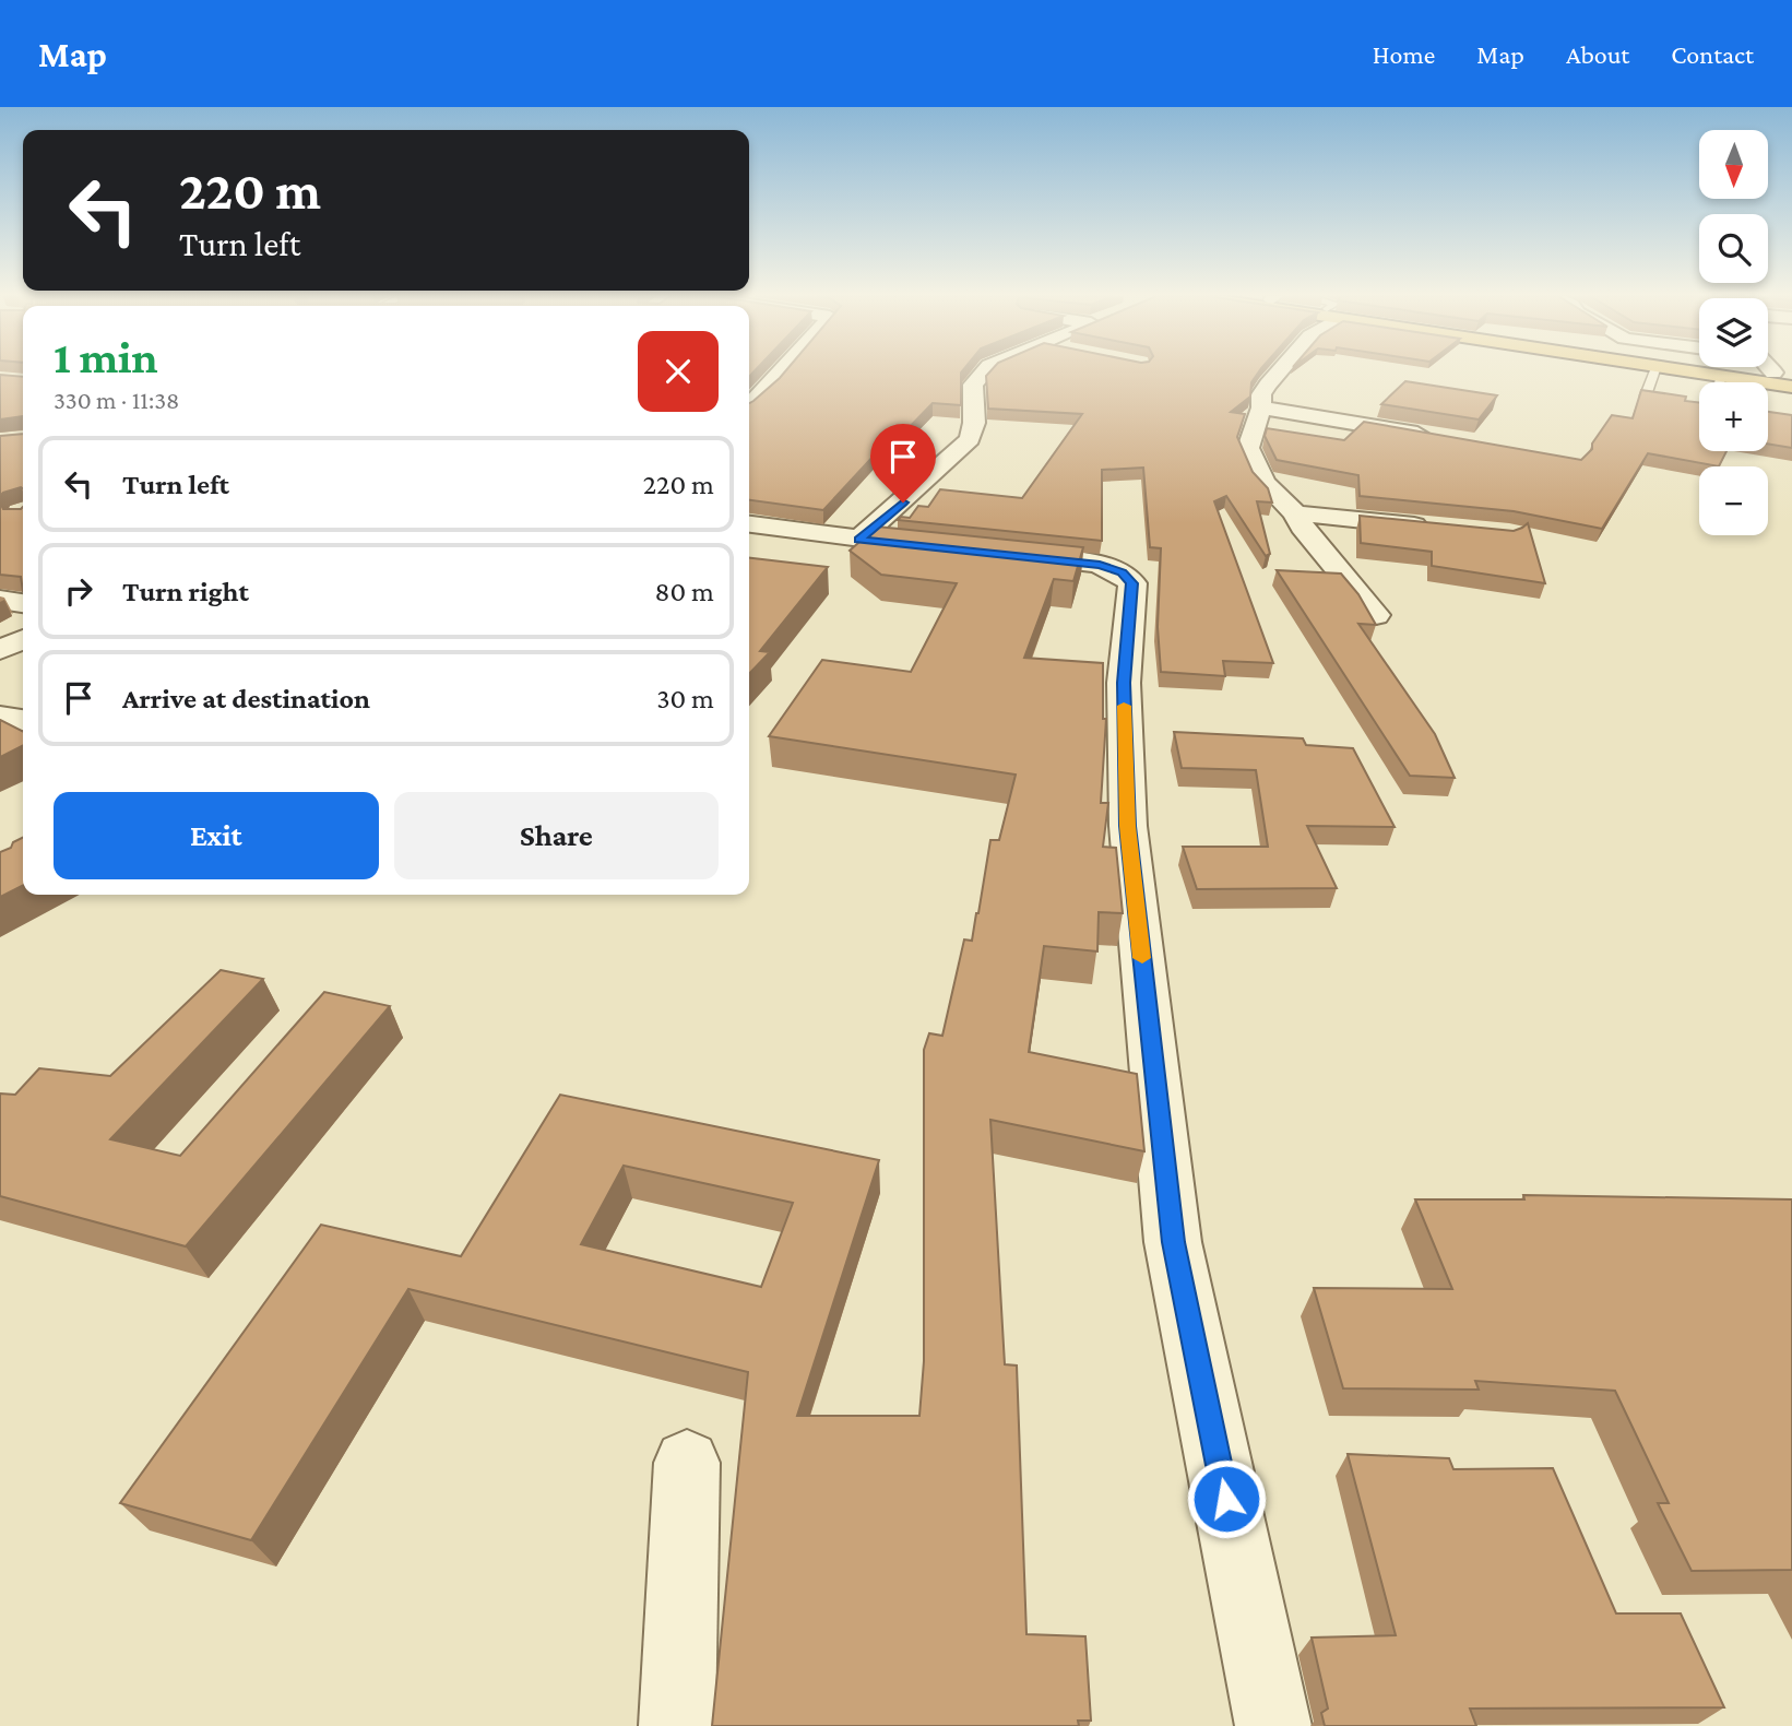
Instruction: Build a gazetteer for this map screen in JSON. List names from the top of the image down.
{
  "north": "bottom",
  "page": {
    "header": "Map",
    "nav": [
      "Home",
      "Map",
      "About",
      "Contact"
    ],
    "map_buttons": ["+", "−"],
    "turn": ["220 m", "Turn left"],
    "heading": ["1 min", "330 m · 11:38"],
    "list": [
      {
        "name": "Turn left",
        "value": "220 m"
      },
      {
        "name": "Turn right",
        "value": "80 m"
      },
      {
        "name": "Arrive at destination",
        "value": "30 m"
      }
    ],
    "buttons": ["Exit", "Share"]
  }
}
